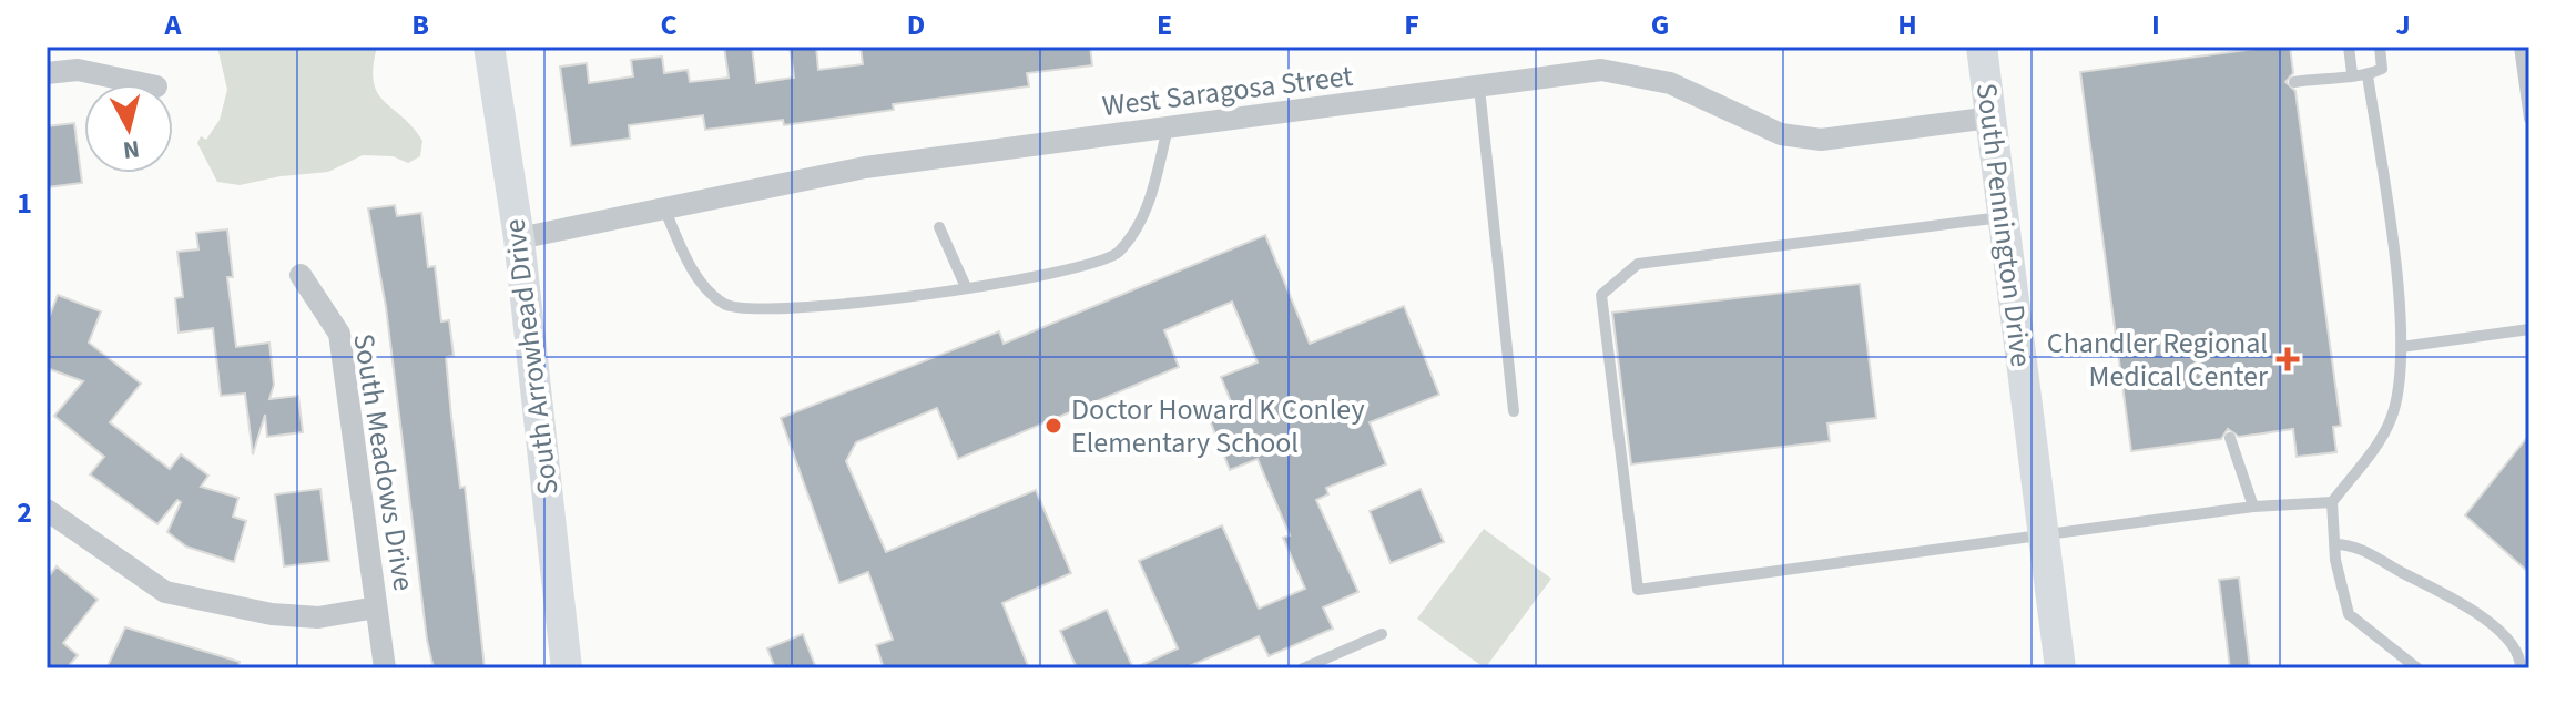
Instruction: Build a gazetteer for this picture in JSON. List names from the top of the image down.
{
  "streets": {
    "street": [
      "West Saragosa Street",
      "South Pennington Drive",
      "South Arrowhead Drive",
      "South Meadows Drive"
    ]
  },
  "crossings": [
    ["West Saragosa Street", "South Pennington Drive"],
    ["West Saragosa Street", "South Arrowhead Drive"]
  ],
  "places": {
    "health": ["Chandler Regional Medical Center"],
    "other": ["Doctor Howard K Conley Elementary School"]
  },
  "north": "bottom",
  "grid": {
    "columns": [
      "A",
      "B",
      "C",
      "D",
      "E",
      "F",
      "G",
      "H",
      "I",
      "J"
    ],
    "rows": ["1", "2"]
  }
}
